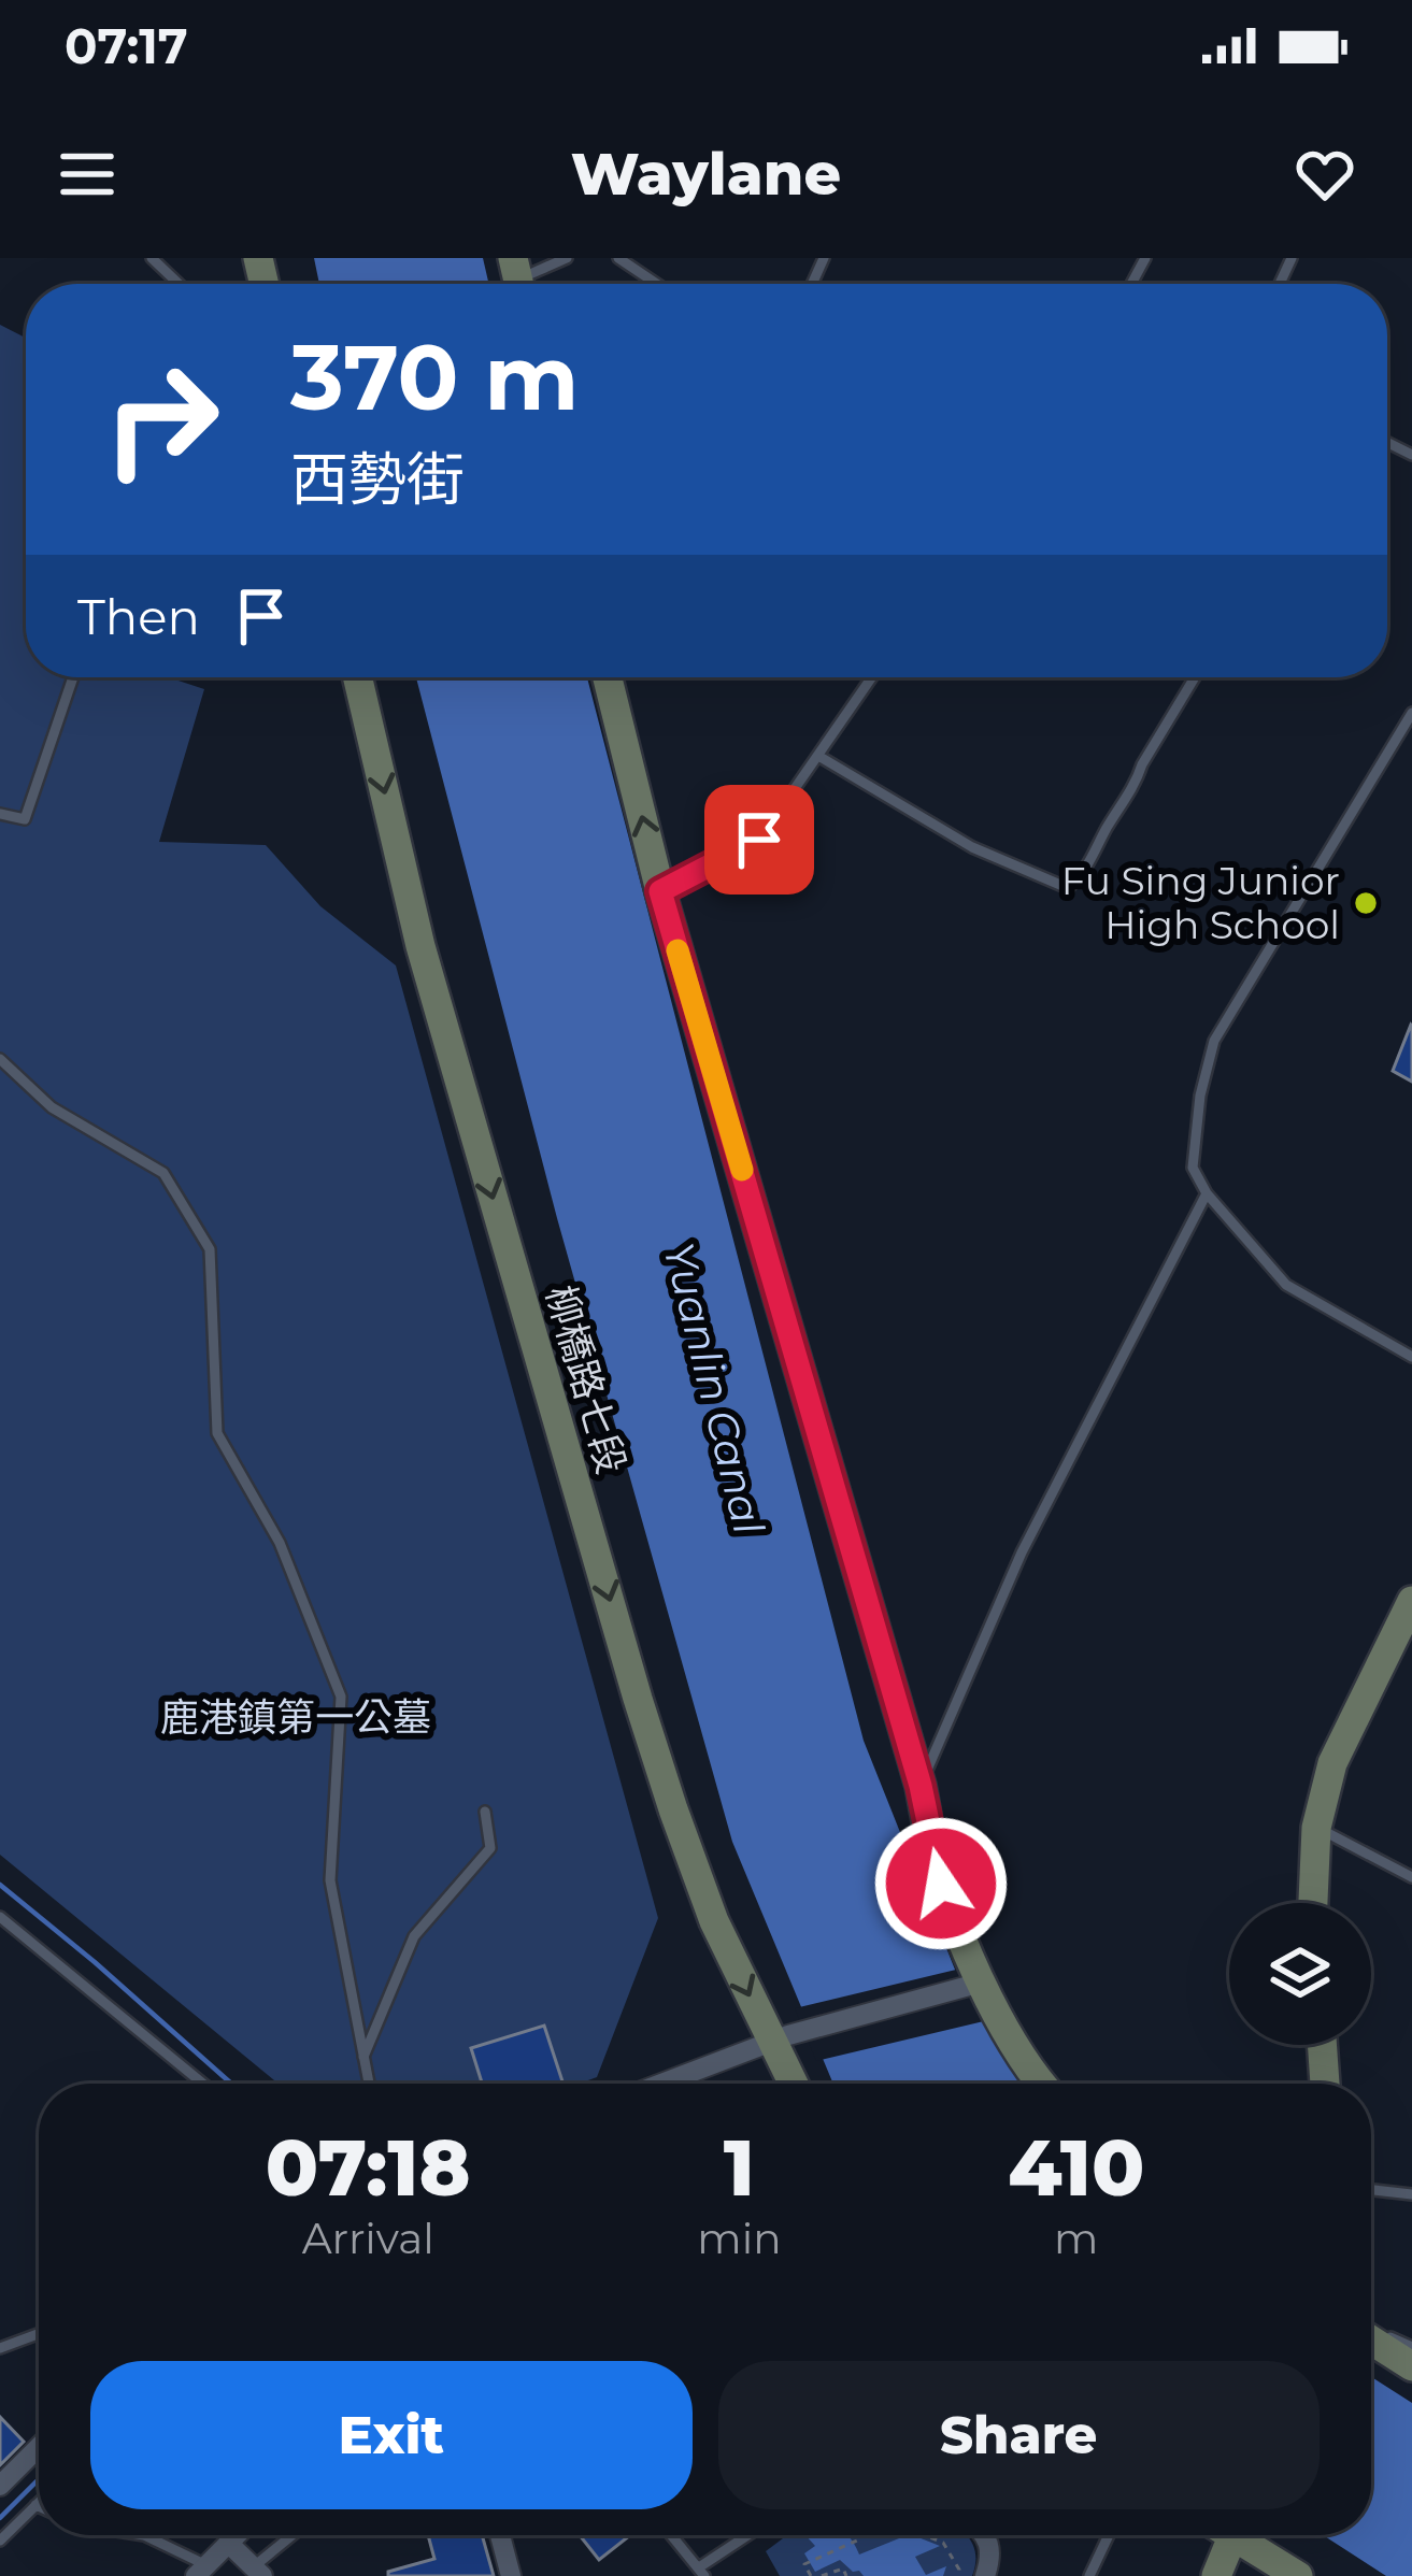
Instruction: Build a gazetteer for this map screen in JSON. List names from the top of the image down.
{
  "streets": {
    "main road": ["柳橋路七段"]
  },
  "water": ["Yuanlin Canal"],
  "parks": ["鹿港鎮第一公墓"],
  "places": ["Fu Sing Junior High School"],
  "page": {
    "status": "07:17",
    "header": "Waylane",
    "turn": ["370 m", "西勢街"],
    "then": "Then",
    "eta": [
      "07:18",
      "Arrival",
      "1",
      "min",
      "410",
      "m"
    ],
    "buttons": ["Exit", "Share"]
  }
}
